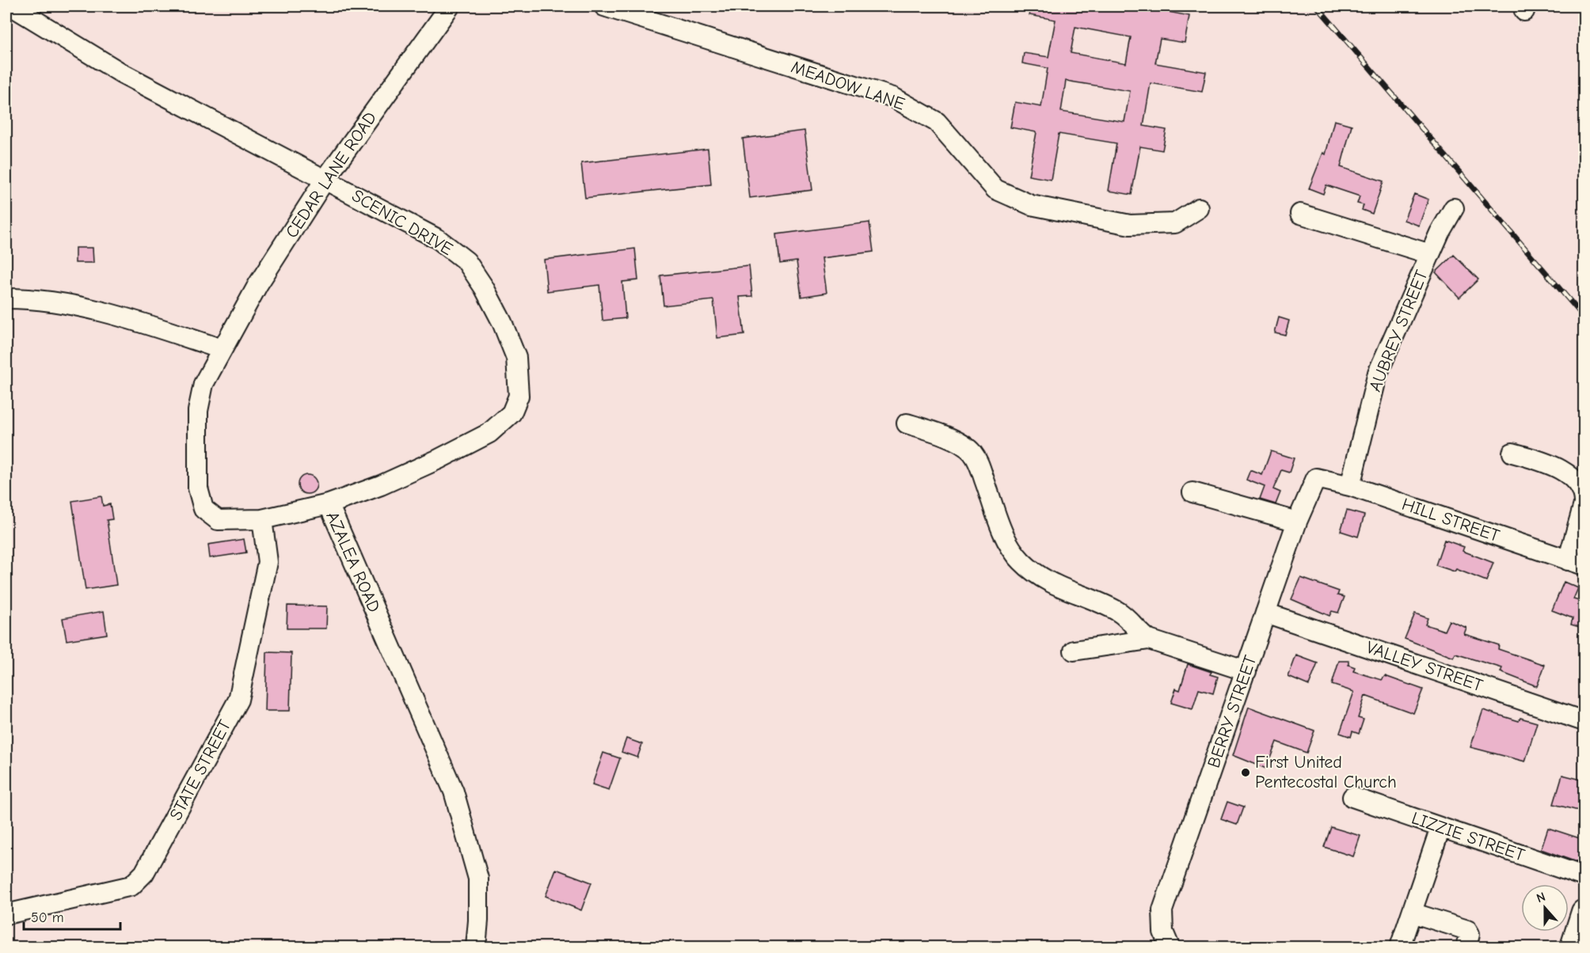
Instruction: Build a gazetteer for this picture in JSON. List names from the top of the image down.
{
  "streets": {
    "street": [
      "MEADOW LANE",
      "CEDAR LANE ROAD",
      "SCENIC DRIVE",
      "AUBREY STREET",
      "HILL STREET",
      "AZALEA ROAD",
      "VALLEY STREET",
      "BERRY STREET",
      "STATE STREET",
      "LIZZIE STREET"
    ]
  },
  "crossings": [
    ["CEDAR LANE ROAD", "SCENIC DRIVE"],
    ["CEDAR LANE ROAD", "AZALEA ROAD"],
    ["SCENIC DRIVE", "AZALEA ROAD"],
    ["AUBREY STREET", "HILL STREET"],
    ["HILL STREET", "BERRY STREET"],
    ["AZALEA ROAD", "STATE STREET"],
    ["VALLEY STREET", "BERRY STREET"]
  ],
  "places": ["First United Pentecostal Church"],
  "scale_bar": "50 m",
  "north": "top"
}
